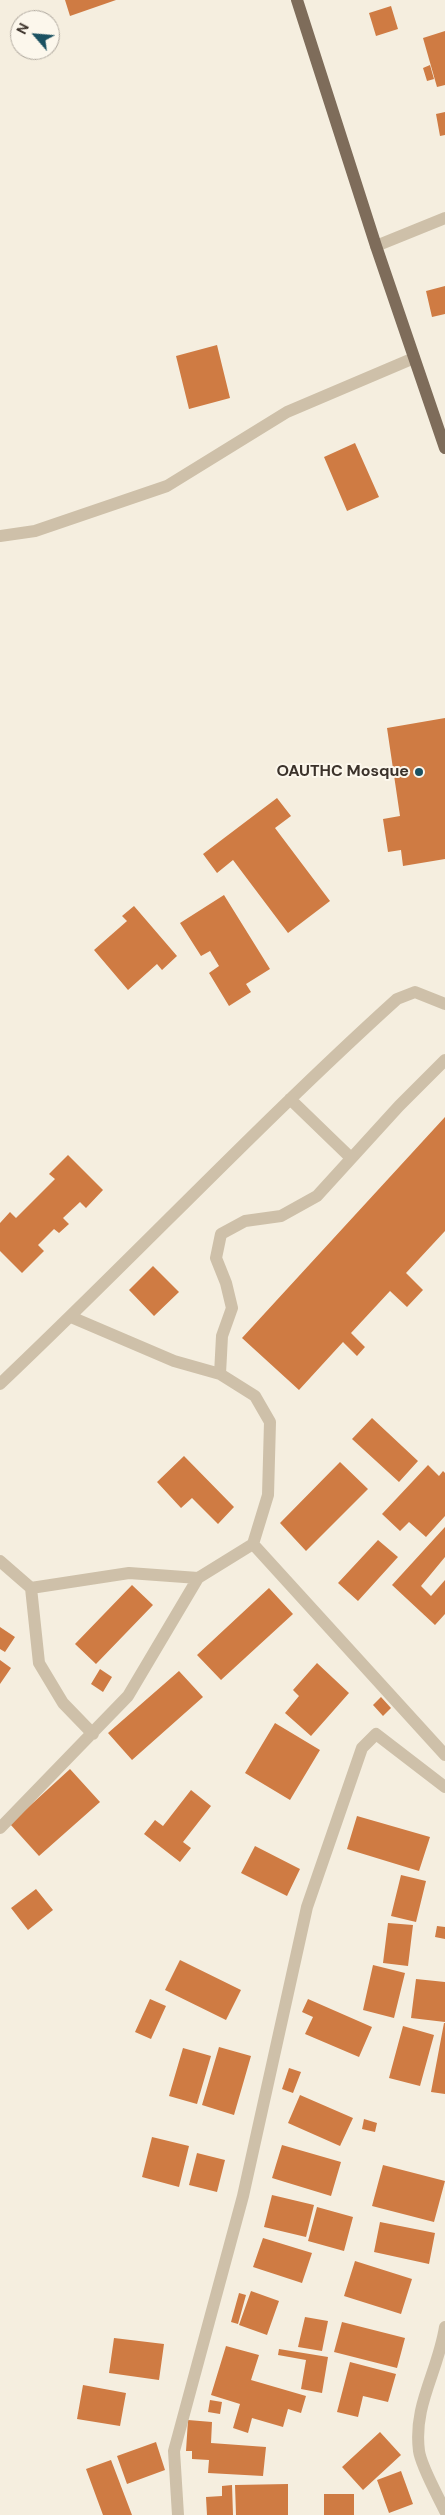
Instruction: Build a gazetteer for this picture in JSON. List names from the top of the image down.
{
  "places": ["OAUTHC Mosque"],
  "north": "top left"
}
